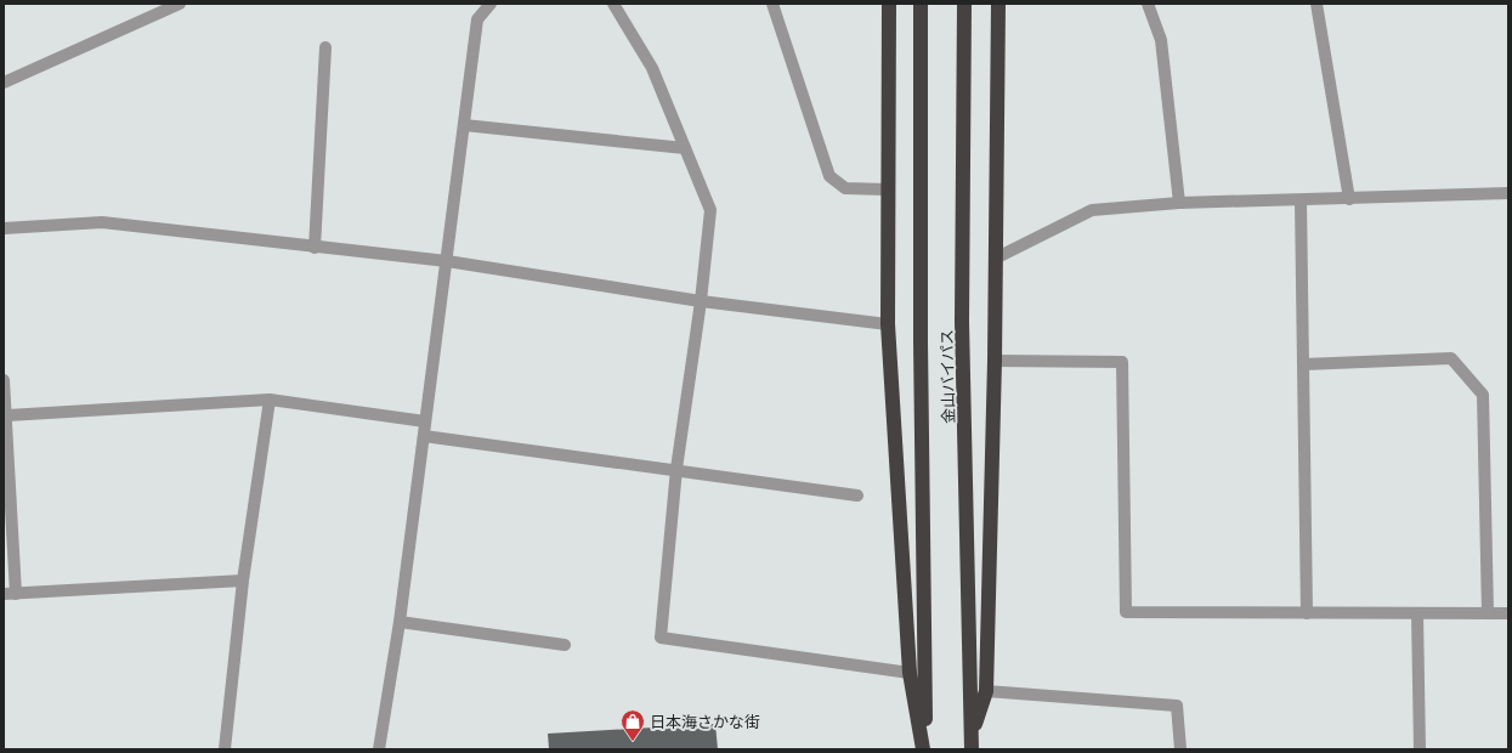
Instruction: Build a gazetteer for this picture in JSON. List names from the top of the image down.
{
  "streets": {
    "highway": ["金山バイパス"]
  },
  "places": {
    "shop": ["日本海さかな街"]
  }
}
